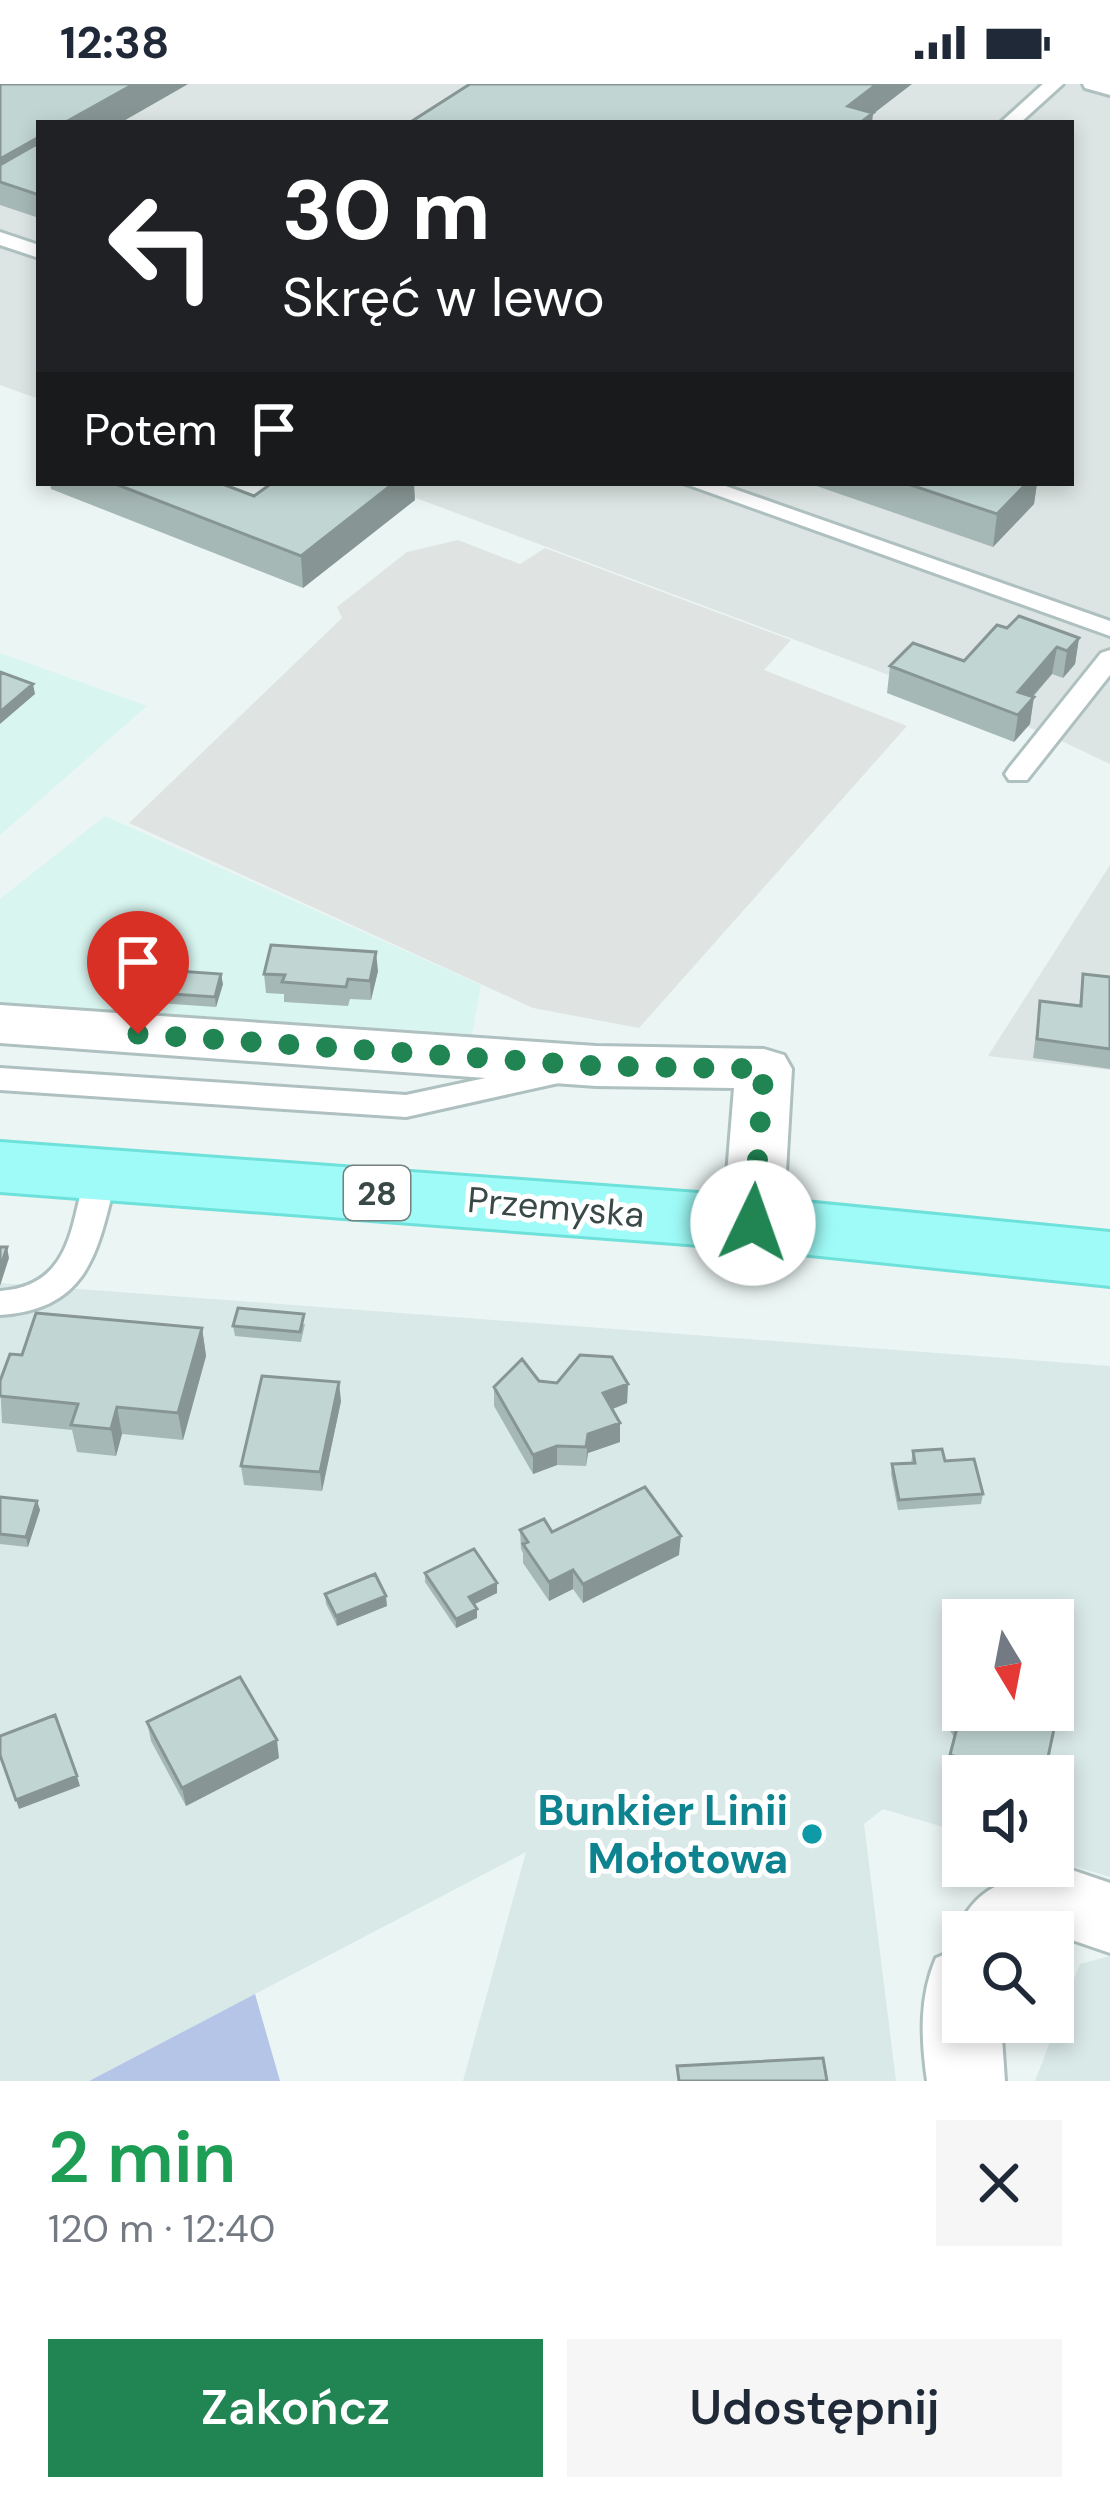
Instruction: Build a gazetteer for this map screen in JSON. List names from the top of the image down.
{
  "streets": {
    "main road": ["28", "Przemyska"]
  },
  "places": ["Bunkier Linii Mołotowa"],
  "north": "bottom",
  "page": {
    "status": "12:38",
    "turn": ["30 m", "Skręć w lewo"],
    "then": "Potem",
    "heading": ["2 min", "120 m · 12:40"],
    "buttons": ["Zakończ", "Udostępnij"]
  }
}
